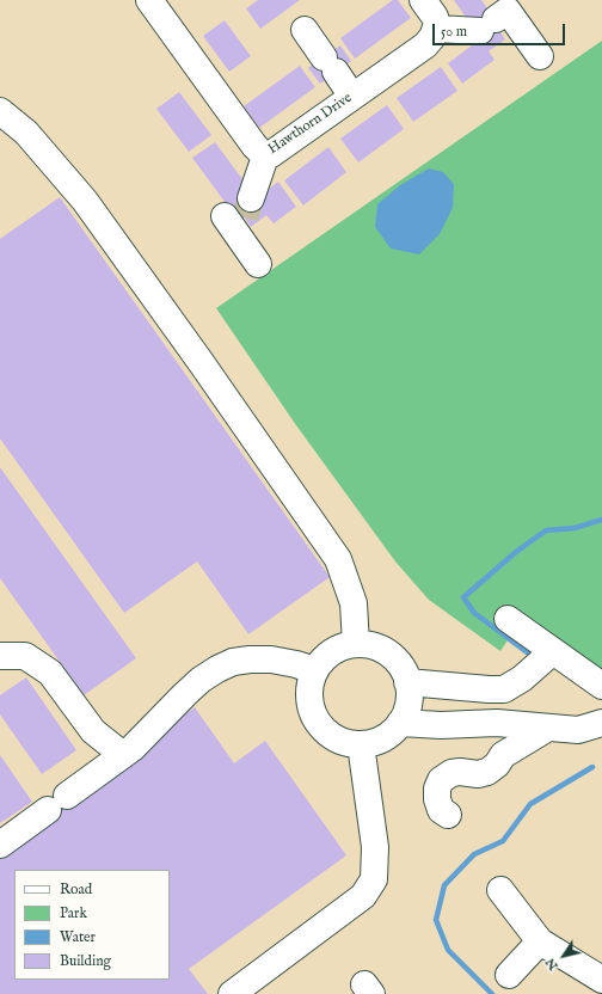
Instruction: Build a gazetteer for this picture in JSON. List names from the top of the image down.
{
  "streets": {
    "street": ["Hawthorn Drive"]
  },
  "legend": [
    "Road",
    "Park",
    "Water",
    "Building"
  ],
  "scale_bar": "50 m",
  "north": "bottom left"
}
